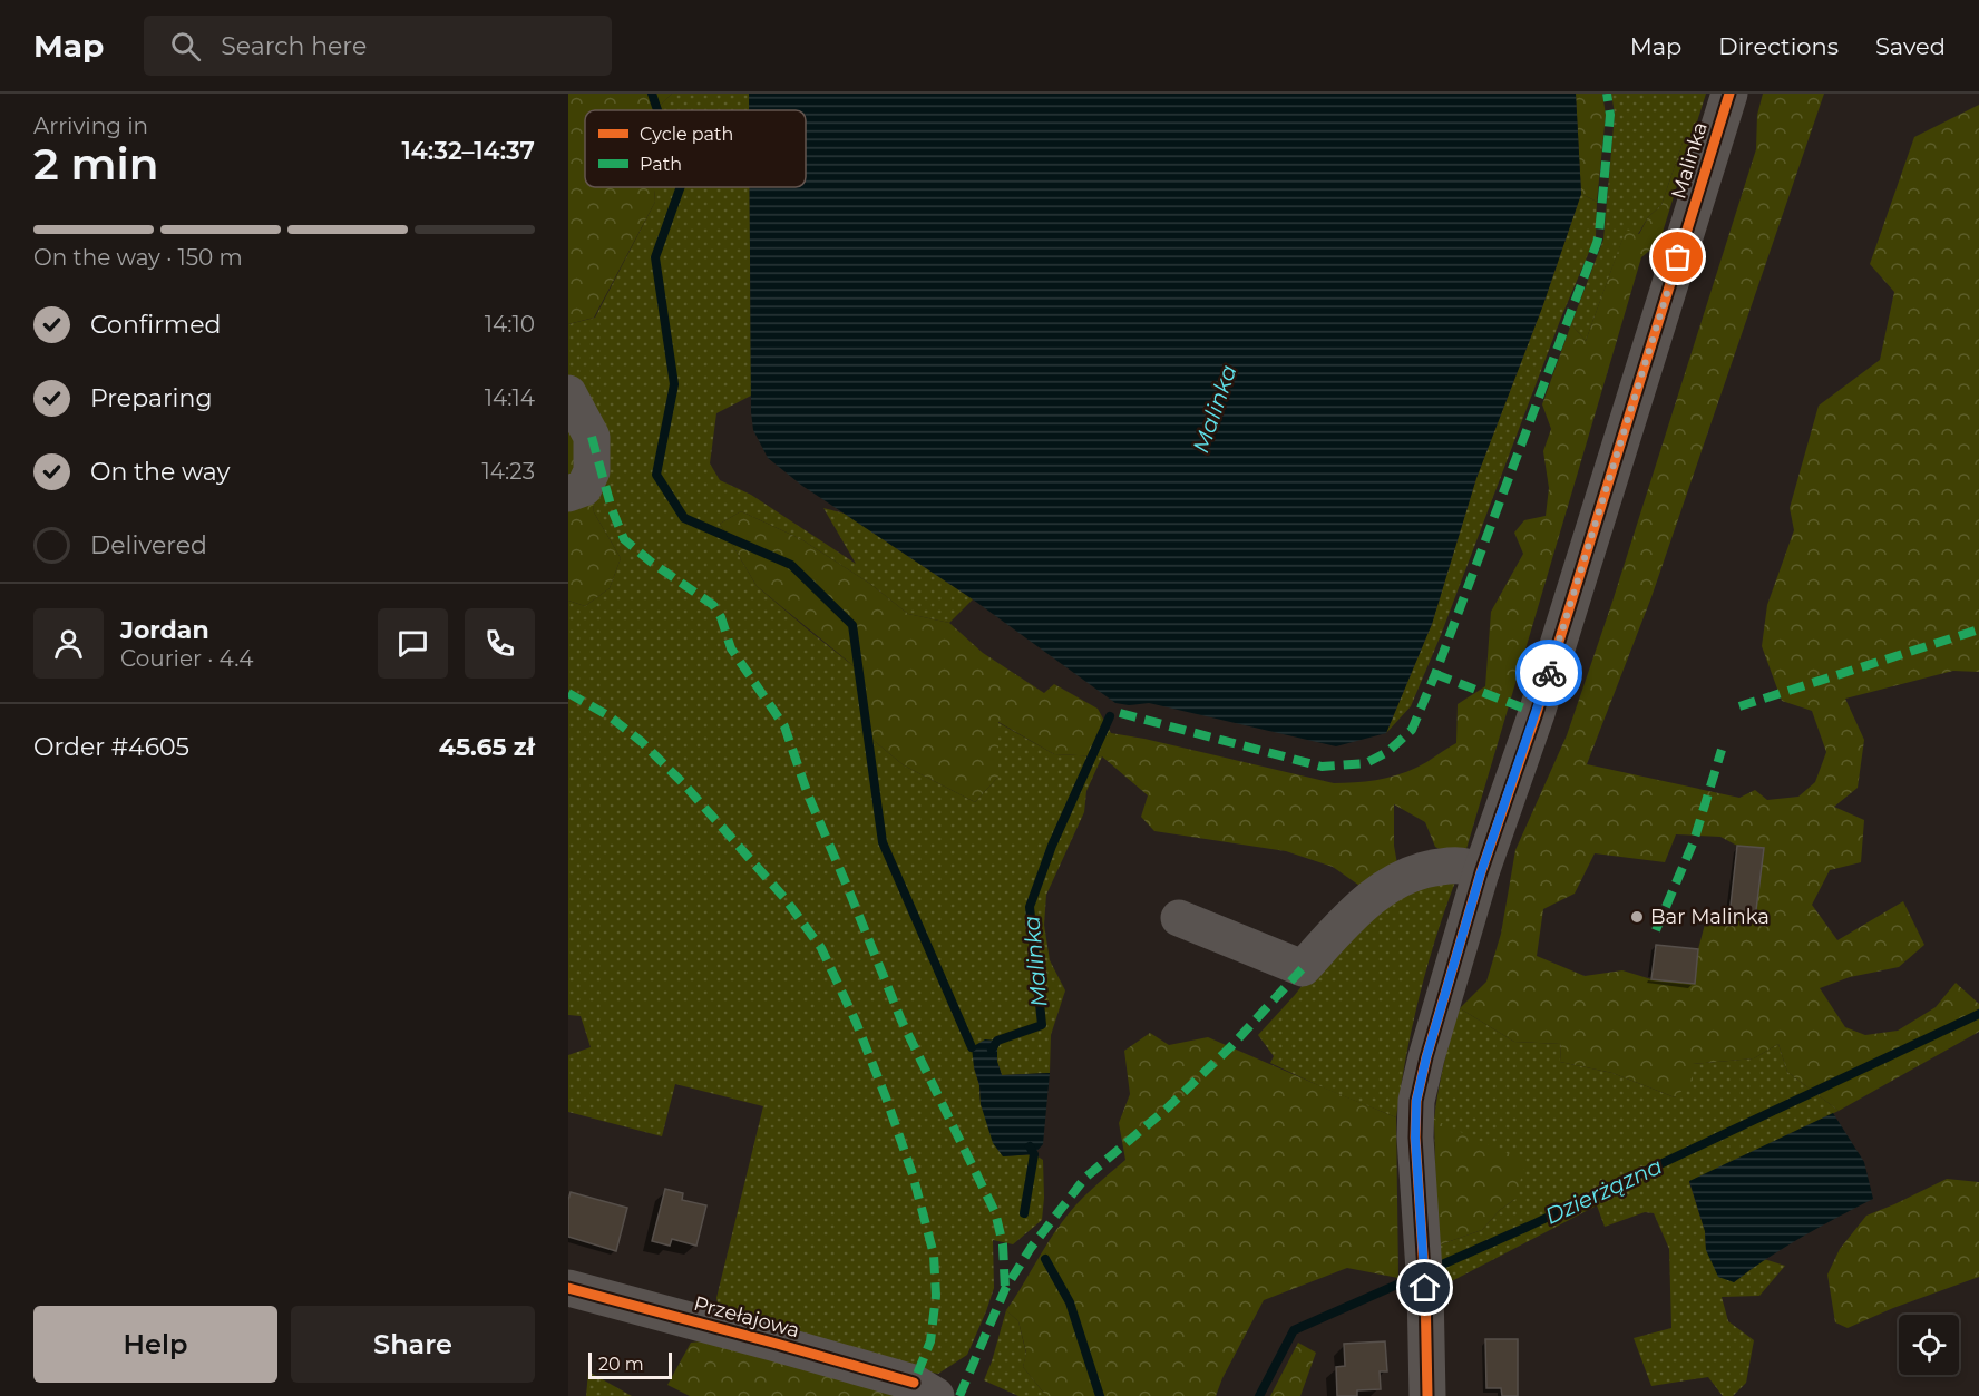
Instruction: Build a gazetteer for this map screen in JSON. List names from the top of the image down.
{
  "streets": {
    "street": ["Malinka", "Przełajowa"]
  },
  "water": ["Malinka", "Dzierżązna"],
  "places": ["Bar Malinka"],
  "legend": ["Cycle path", "Path"],
  "scale_bar": "20 m",
  "page": {
    "header": "Map",
    "search": "Search here",
    "nav": ["Map", "Directions", "Saved"],
    "heading": ["2 min", "Arriving in", "14:32–14:37"],
    "panel": [
      "Jordan",
      "Courier · 4.4",
      "Order #4605",
      "45.65 zł"
    ],
    "bar": "On the way · 150 m",
    "list": [
      ["Confirmed", "14:10"],
      ["Preparing", "14:14"],
      ["On the way", "14:23"],
      "Delivered"
    ],
    "buttons": ["Help", "Share"],
    "scale": "20 m"
  }
}
